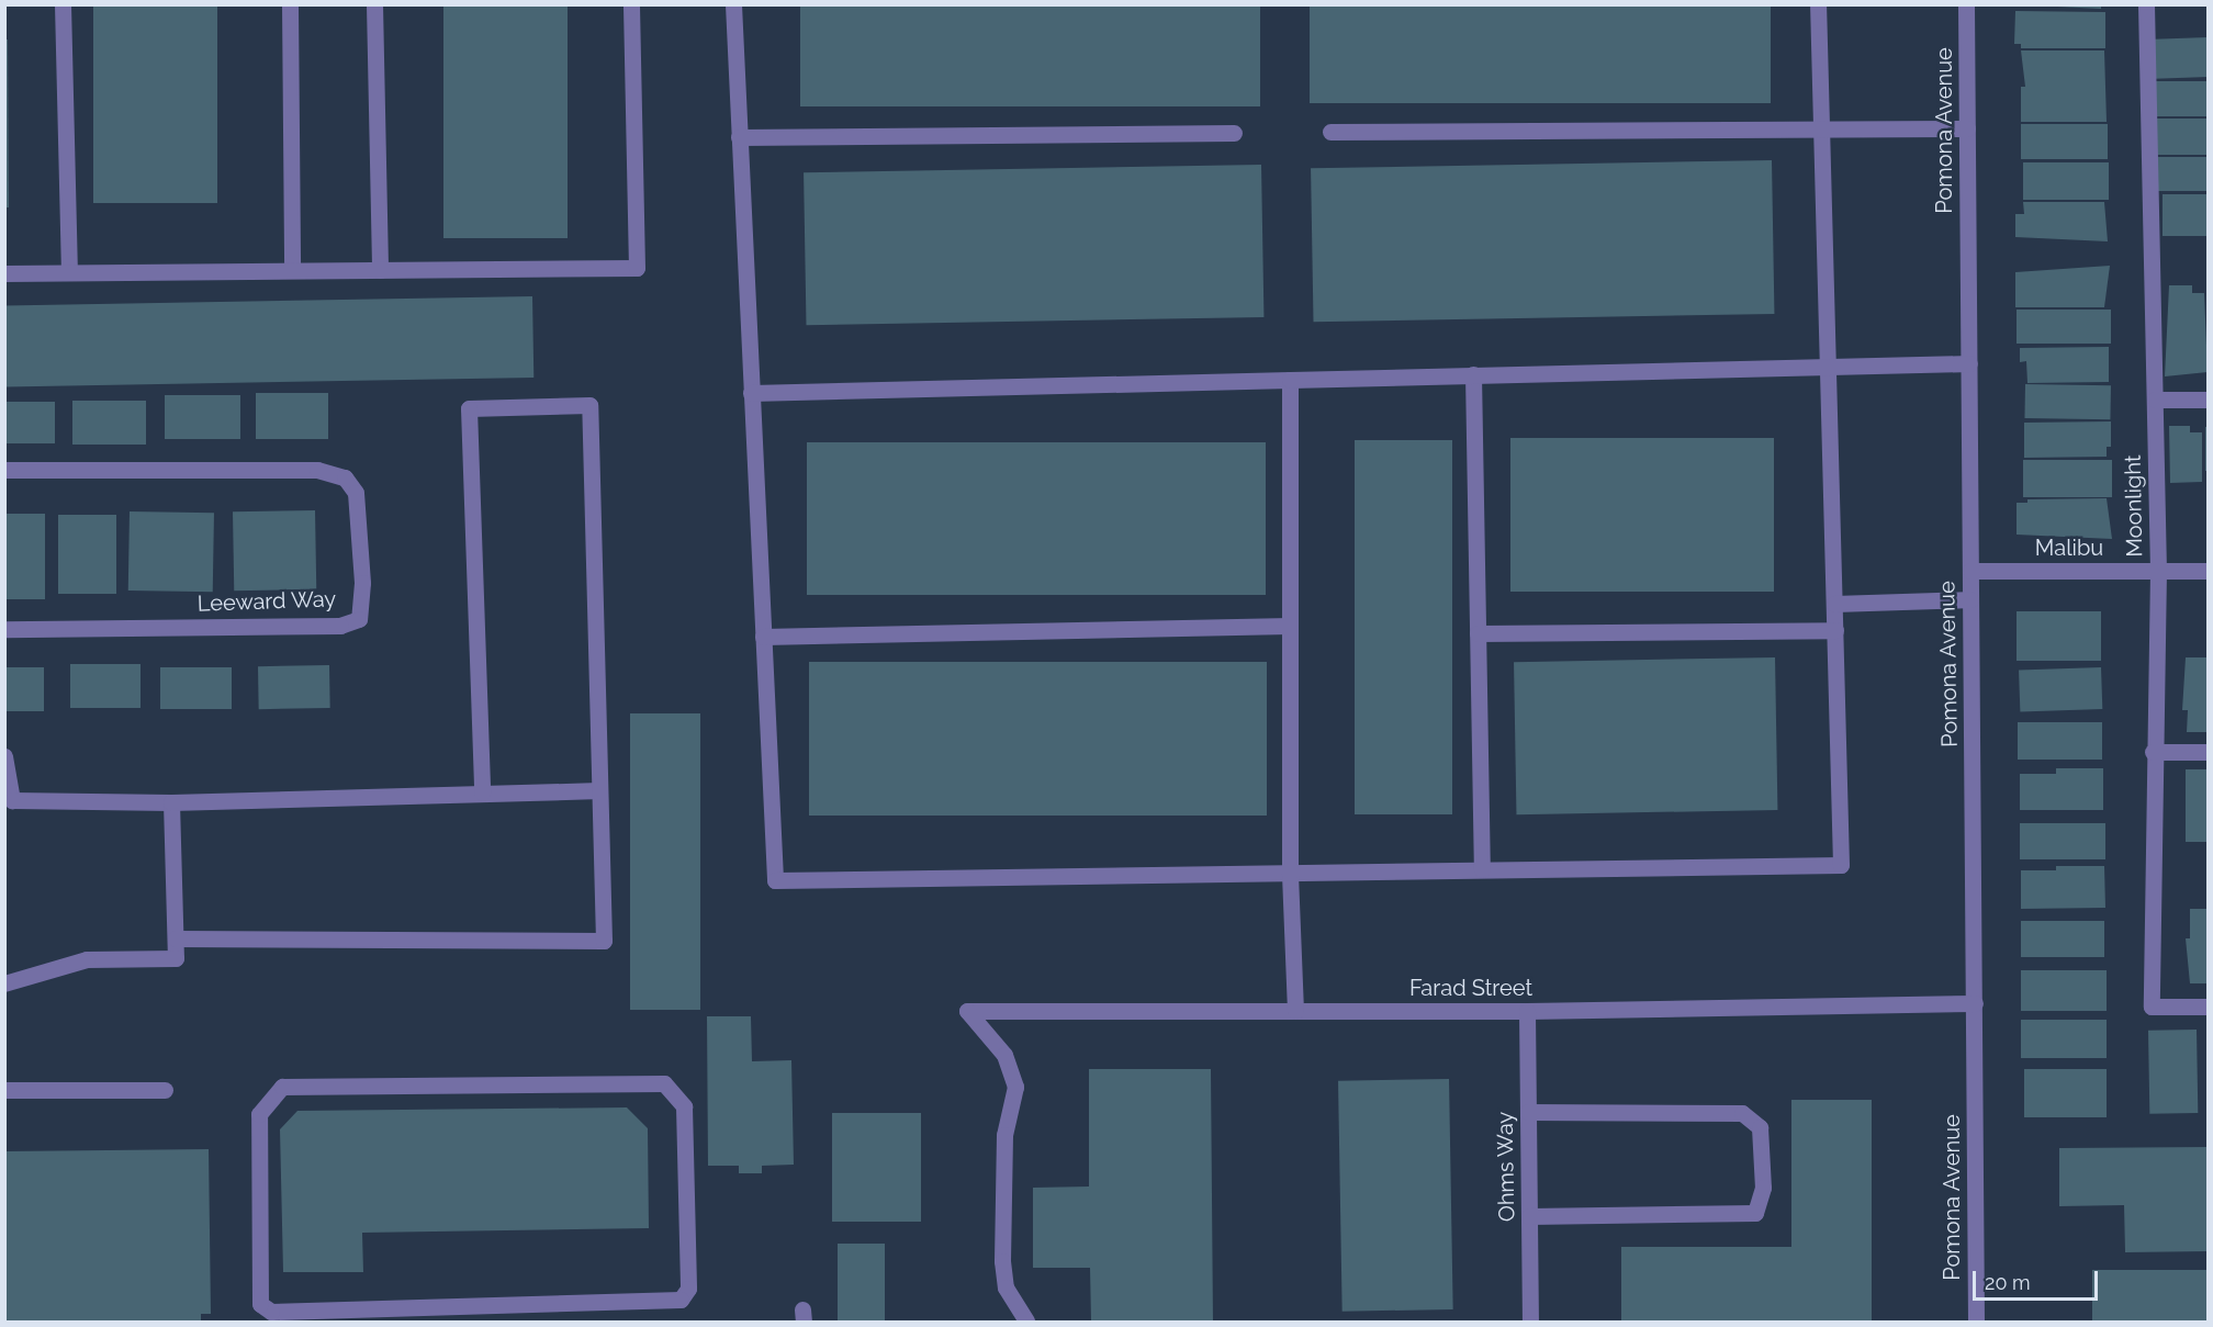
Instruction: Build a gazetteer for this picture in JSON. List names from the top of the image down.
{
  "streets": {
    "street": [
      "Pomona Avenue",
      "Moonlight",
      "Malibu",
      "Leeward Way",
      "Farad Street",
      "Ohms Way"
    ]
  },
  "crossings": [
    ["Pomona Avenue", "Malibu"],
    ["Pomona Avenue", "Farad Street"],
    ["Moonlight", "Malibu"],
    ["Farad Street", "Ohms Way"]
  ],
  "scale_bar": "20 m"
}
